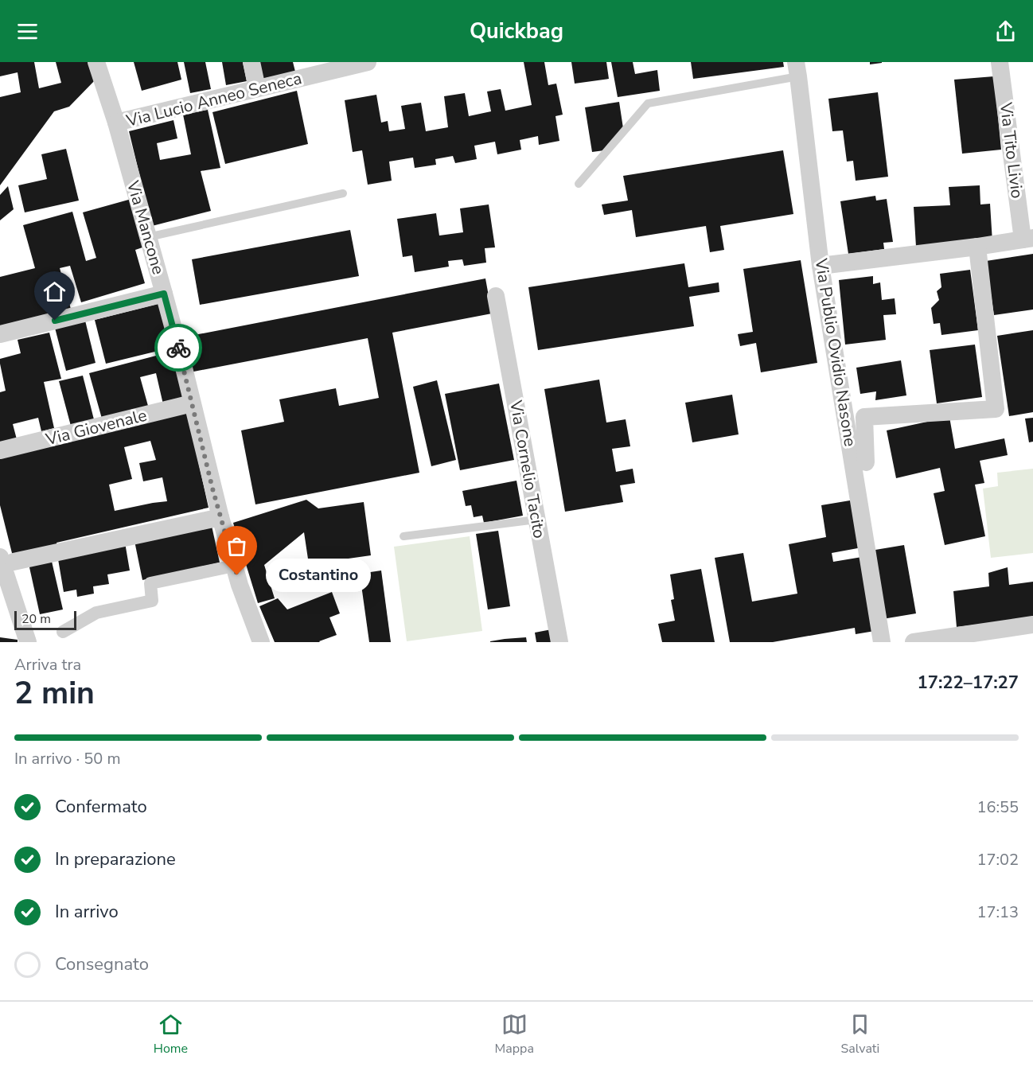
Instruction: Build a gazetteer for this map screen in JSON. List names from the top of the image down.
{
  "streets": {
    "street": [
      "Via Lucio Anneo Seneca",
      "Via Tito Livio",
      "Via Mancone",
      "Via Publio Ovidio Nasone",
      "Via Giovenale",
      "Via Cornelio Tacito"
    ]
  },
  "crossings": [
    ["Via Lucio Anneo Seneca", "Via Mancone"],
    ["Via Mancone", "Via Giovenale"]
  ],
  "places": ["Costantino"],
  "scale_bar": "20 m",
  "page": {
    "header": "Quickbag",
    "bubble": "Costantino",
    "scale": "20 m",
    "heading": ["2 min", "Arriva tra", "17:22–17:27"],
    "bar": "In arrivo · 50 m",
    "list": [
      ["Confermato", "16:55"],
      ["In preparazione", "17:02"],
      ["In arrivo", "17:13"],
      "Consegnato"
    ],
    "tabs": ["Home", "Mappa", "Salvati"]
  }
}
